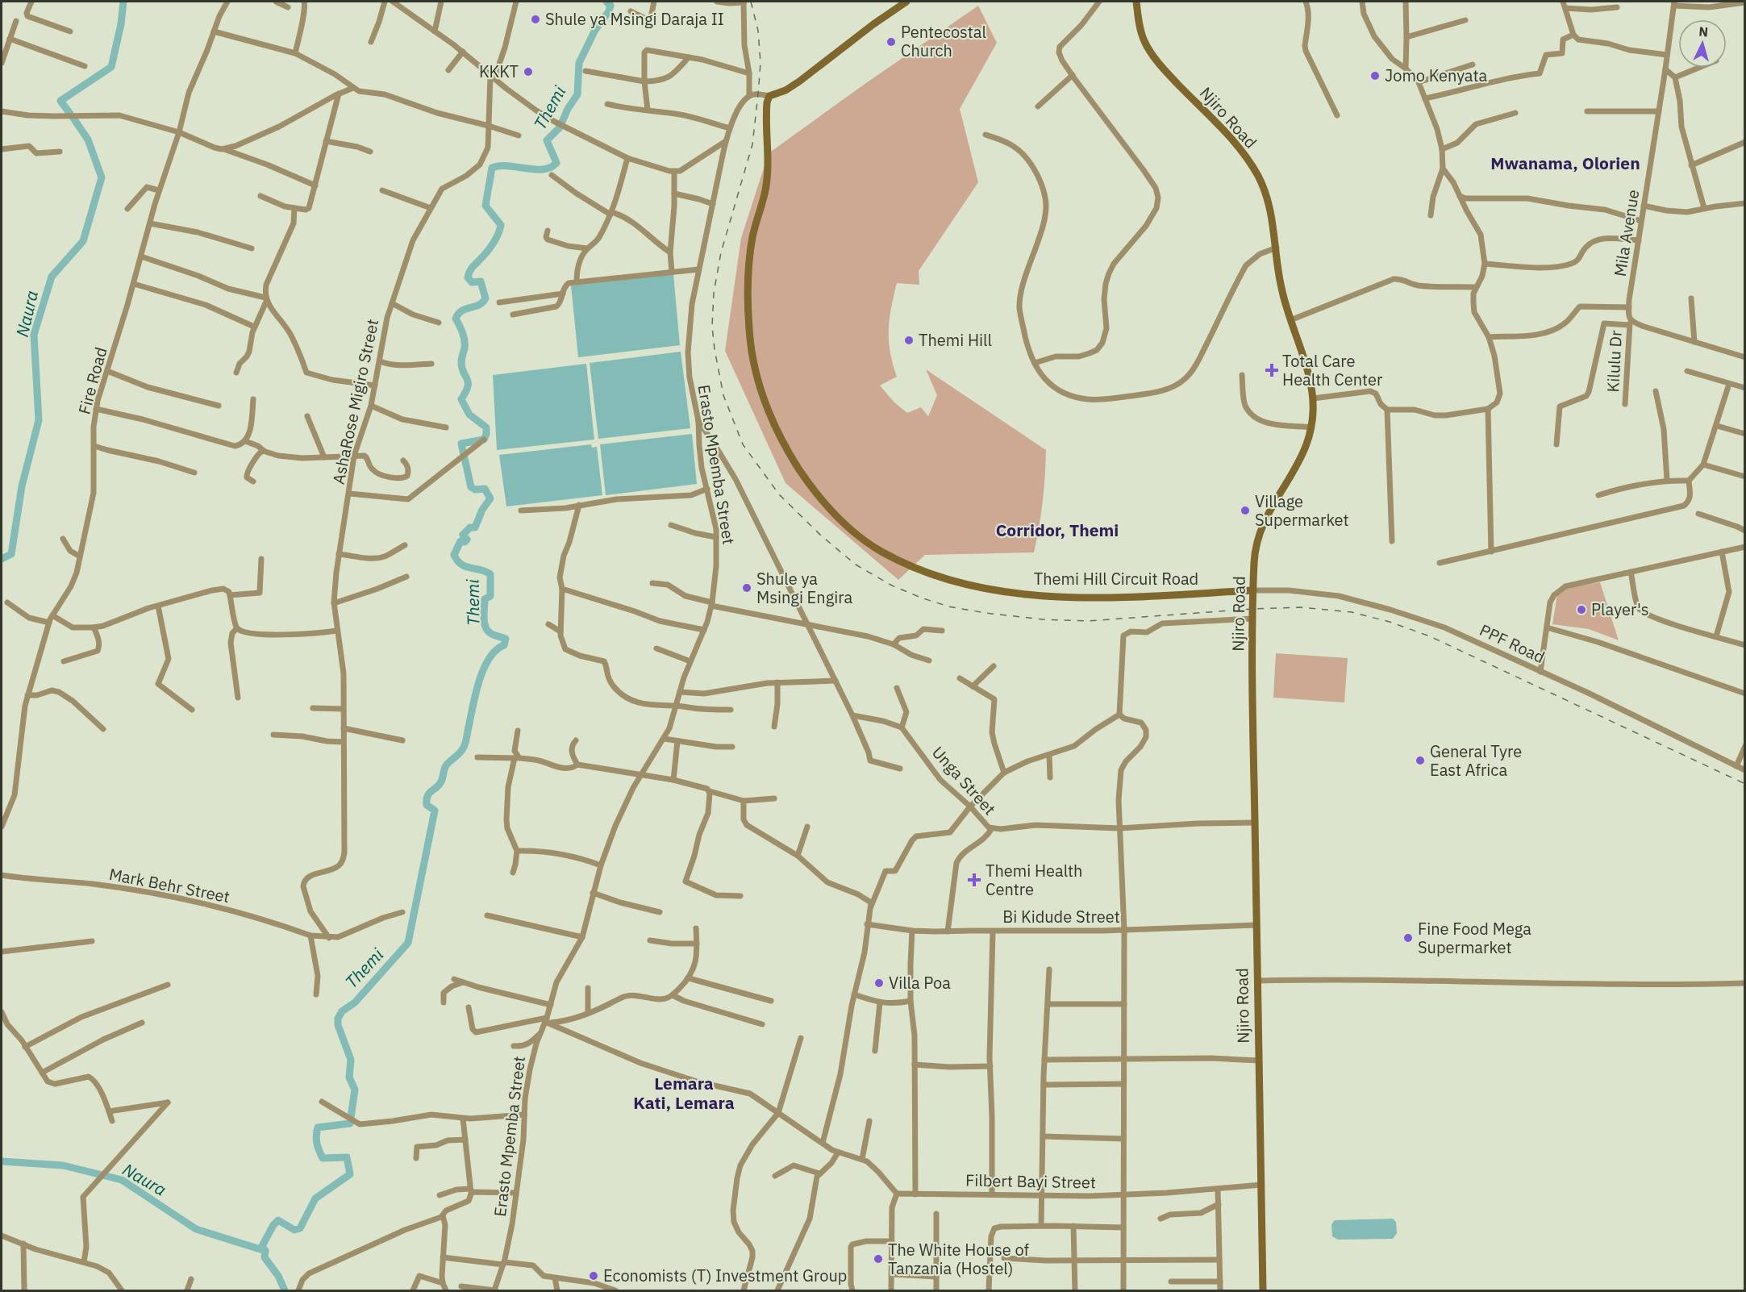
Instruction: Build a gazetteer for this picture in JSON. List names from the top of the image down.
{
  "streets": {
    "street": [
      "Njiro Road",
      "Mila Avenue",
      "Kilulu Dr",
      "Fire Road",
      "AshaRose Migiro Street",
      "Erasto Mpemba Street",
      "Themi Hill Circuit Road",
      "PPF Road",
      "Unga Street",
      "Mark Behr Street",
      "Bi Kidude Street",
      "Filbert Bayi Street"
    ]
  },
  "crossings": [
    ["Njiro Road", "Themi Hill Circuit Road"],
    ["Njiro Road", "PPF Road"],
    ["Njiro Road", "Unga Street"],
    ["Njiro Road", "Bi Kidude Street"],
    ["Njiro Road", "Filbert Bayi Street"],
    ["Mila Avenue", "Kilulu Dr"],
    ["AshaRose Migiro Street", "Mark Behr Street"],
    ["Themi Hill Circuit Road", "PPF Road"]
  ],
  "districts": ["Mwanama, Olorien", "Corridor, Themi", "Lemara Kati, Lemara"],
  "water": ["Themi", "Naura"],
  "places": {
    "other": [
      "Shule ya Msingi Daraja II",
      "Pentecostal Church",
      "KKKT",
      "Jomo Kenyata",
      "Themi Hill",
      "Village Supermarket",
      "Shule ya Msingi Engira",
      "Player's",
      "General Tyre East Africa",
      "Fine Food Mega Supermarket",
      "Villa Poa",
      "The White House of Tanzania (Hostel)",
      "Economists (T) Investment Group"
    ],
    "health": ["Total Care Health Center", "Themi Health Centre"]
  },
  "north": "top"
}
